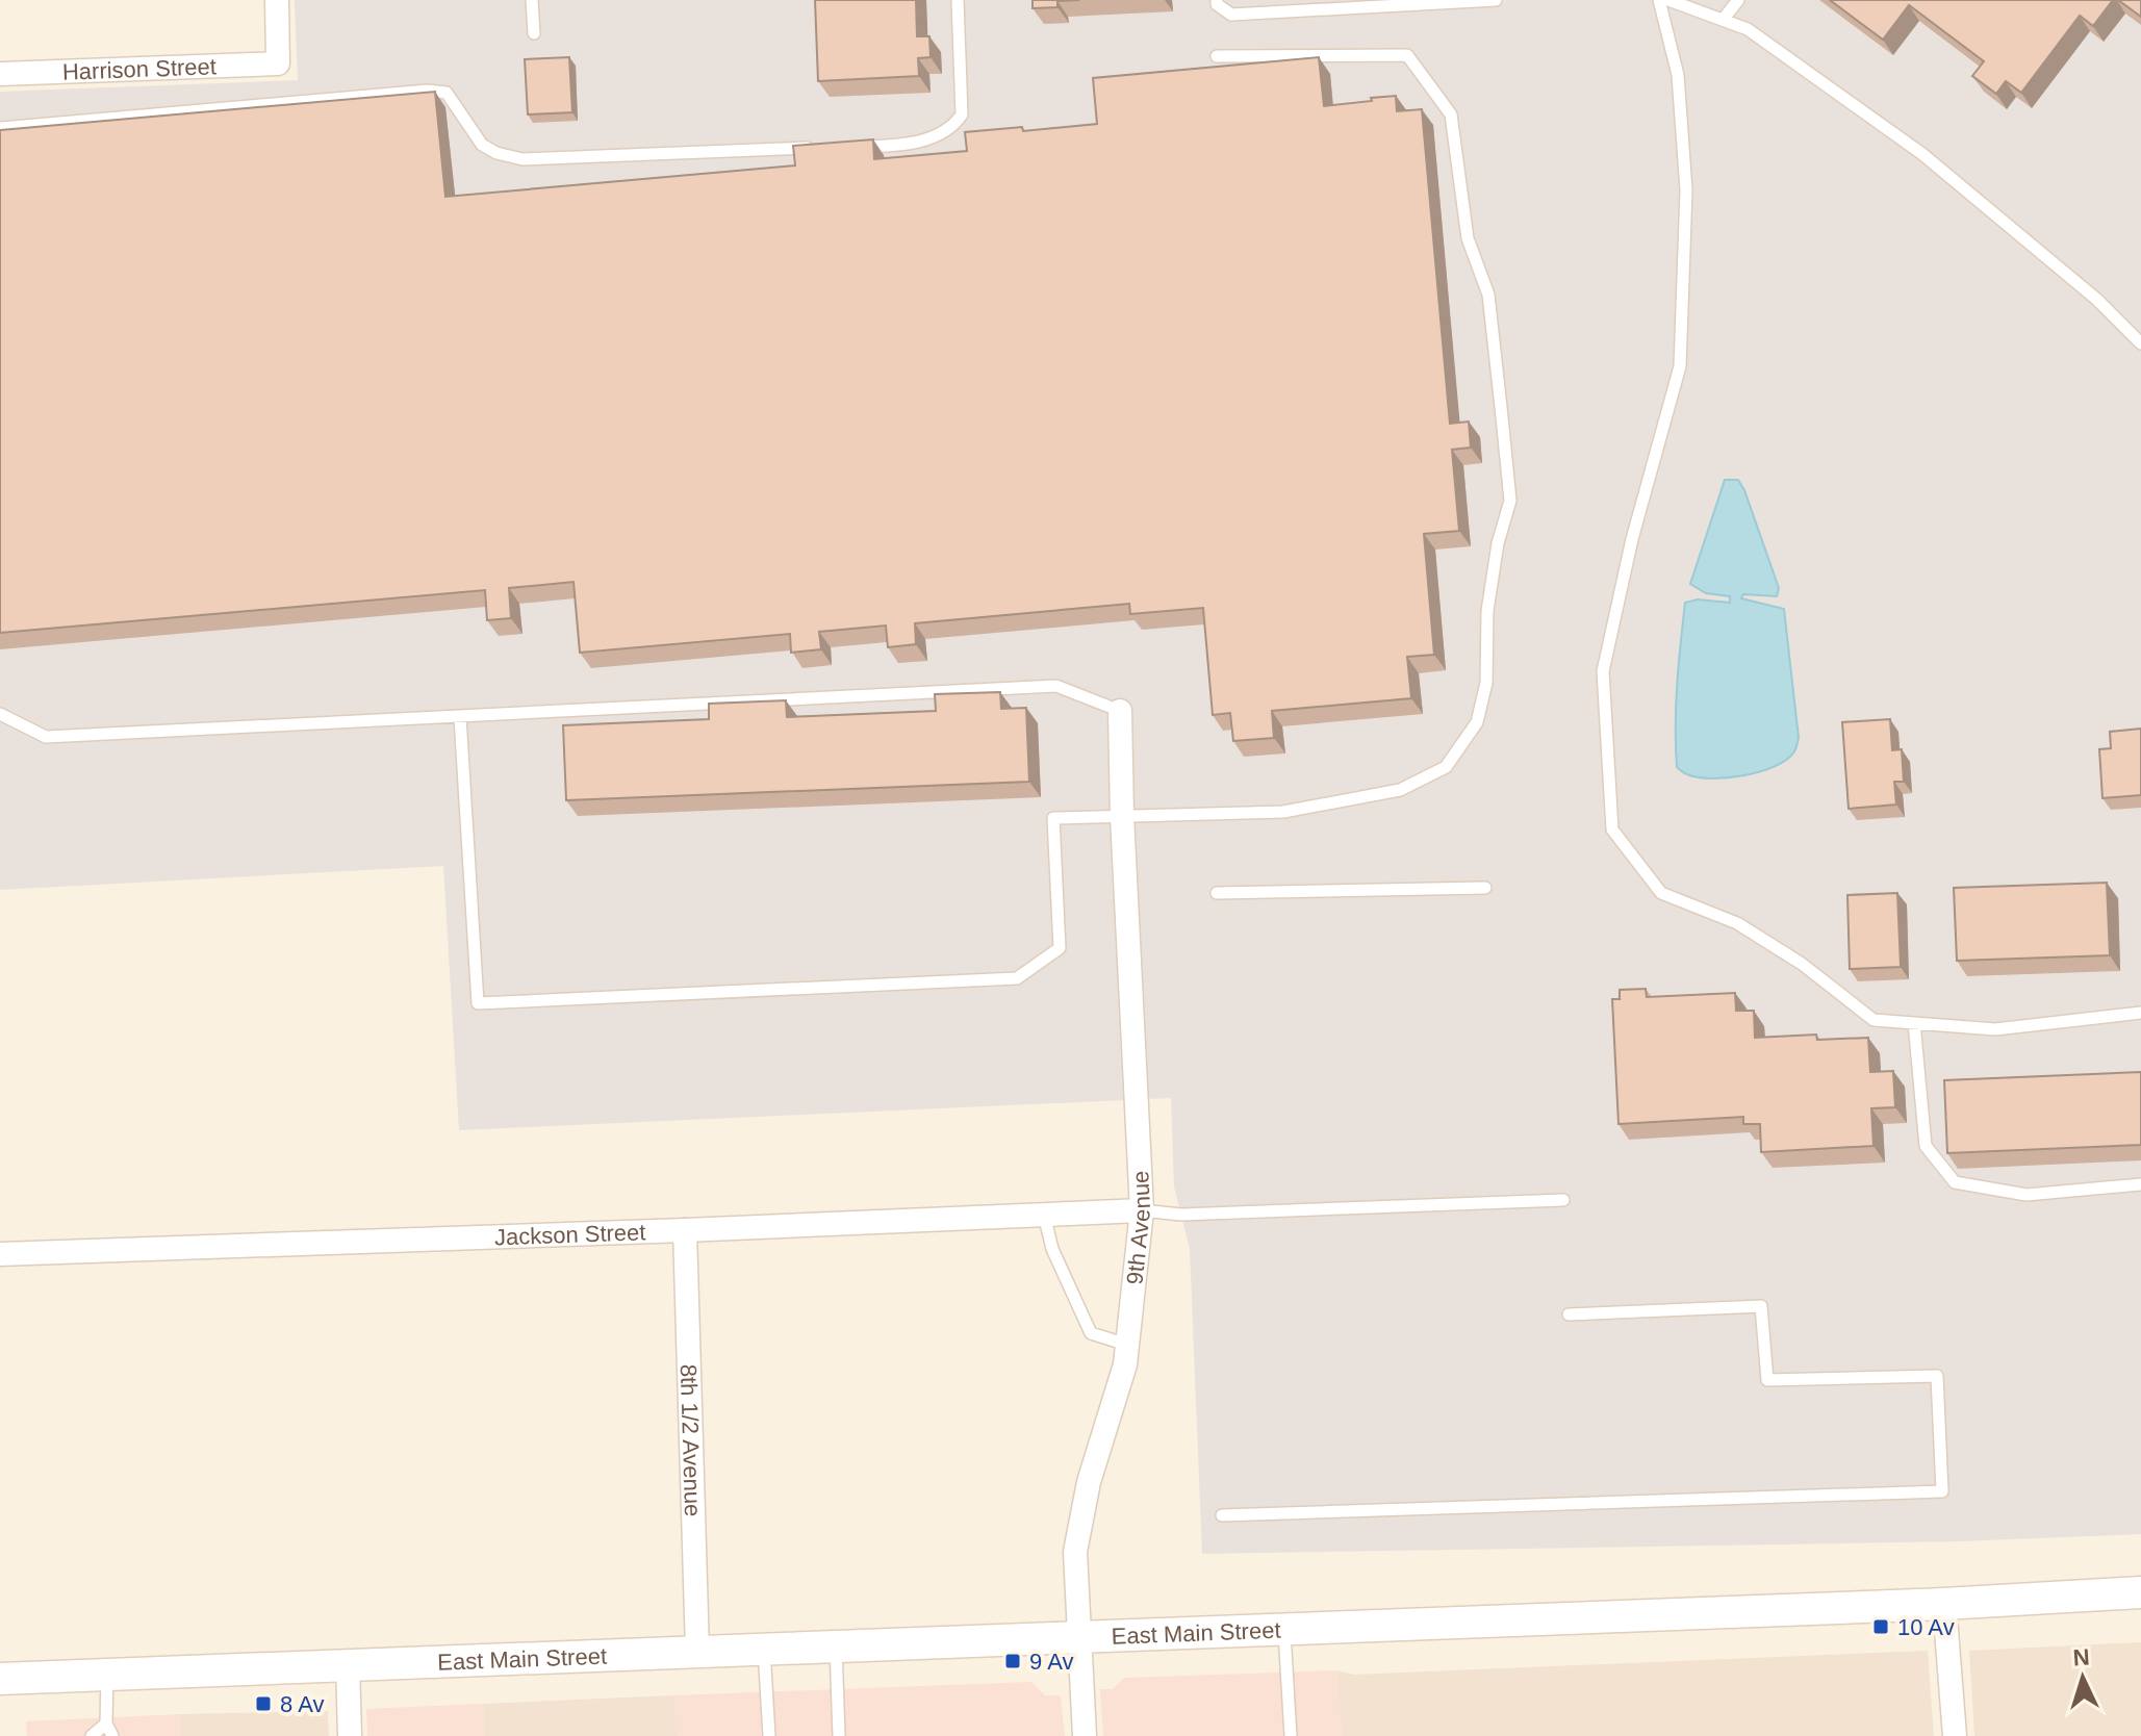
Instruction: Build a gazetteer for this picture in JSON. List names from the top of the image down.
{
  "streets": {
    "main road": ["East Main Street"],
    "street": [
      "Harrison Street",
      "9th Avenue",
      "Jackson Street",
      "8th 1/2 Avenue"
    ]
  },
  "crossings": [
    ["9th Avenue", "Jackson Street"],
    ["9th Avenue", "East Main Street"],
    ["Jackson Street", "8th 1/2 Avenue"],
    ["8th 1/2 Avenue", "East Main Street"]
  ],
  "places": {
    "transit": ["10 Av", "9 Av", "8 Av"]
  },
  "north": "top"
}
